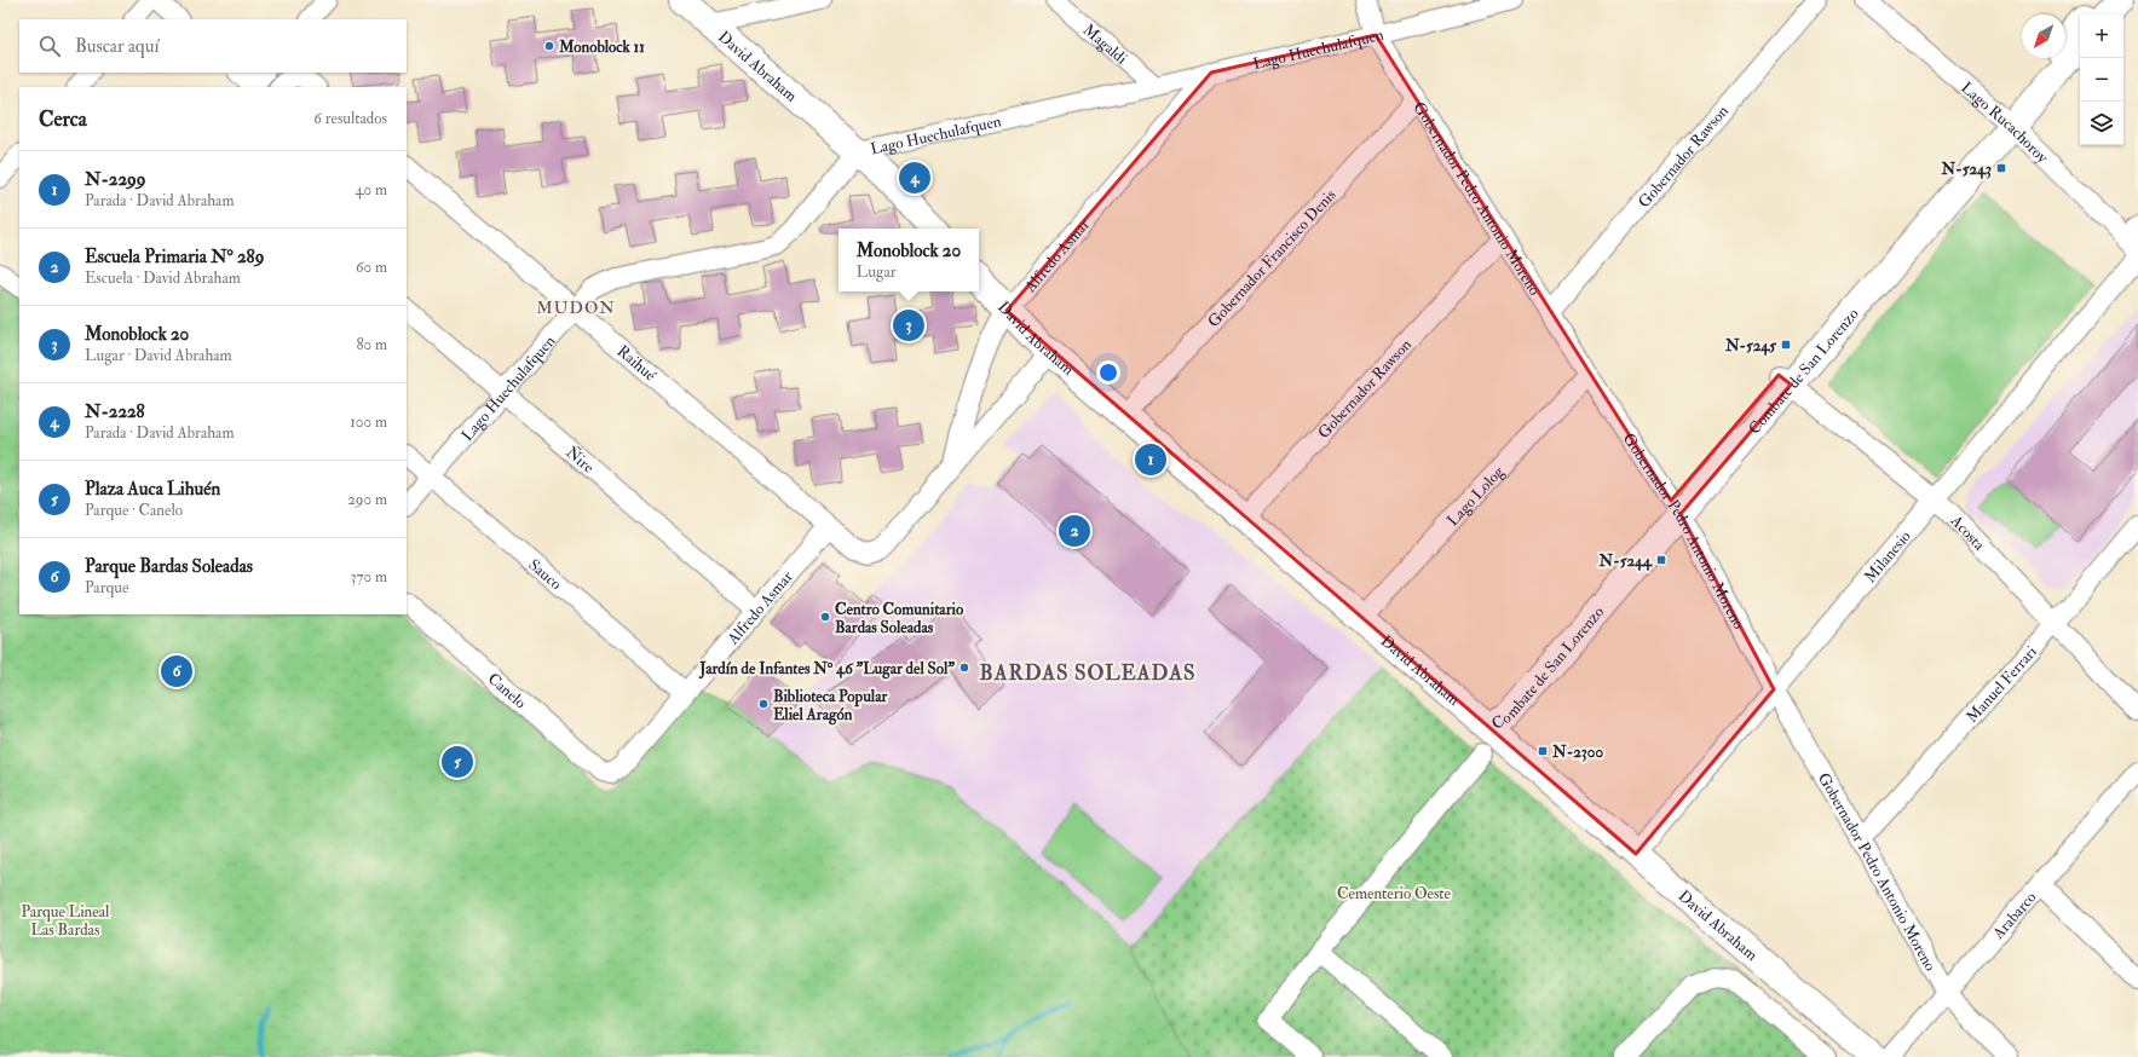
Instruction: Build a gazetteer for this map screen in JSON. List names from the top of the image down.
{
  "streets": {
    "main road": ["David Abraham", "Combate de San Lorenzo"],
    "street": [
      "Magaldi",
      "Lago Huechulafquen",
      "Lago Rucachoroy",
      "Gobernador Rawson",
      "Gobernador Pedro Antonio Moreno",
      "Alfredo Asmar",
      "Gobernador Francisco Denis",
      "Raihué",
      "Ñire",
      "Lago Lolog",
      "Acosta",
      "Milanesio",
      "Sauco",
      "Manuel Ferrari",
      "Canelo",
      "Arabarco"
    ]
  },
  "crossings": [
    ["Magaldi", "Lago Huechulafquen"],
    ["Lago Huechulafquen", "David Abraham"],
    ["Lago Huechulafquen", "Gobernador Pedro Antonio Moreno"],
    ["Lago Huechulafquen", "Alfredo Asmar"],
    ["Lago Huechulafquen", "Raihué"],
    ["Lago Huechulafquen", "Ñire"],
    ["Lago Huechulafquen", "Sauco"],
    ["David Abraham", "Gobernador Rawson"],
    ["David Abraham", "Alfredo Asmar"],
    ["David Abraham", "Gobernador Francisco Denis"],
    ["David Abraham", "Combate de San Lorenzo"],
    ["David Abraham", "Lago Lolog"],
    ["David Abraham", "Milanesio"],
    ["Lago Rucachoroy", "Combate de San Lorenzo"],
    ["Gobernador Rawson", "Gobernador Pedro Antonio Moreno"],
    ["Gobernador Pedro Antonio Moreno", "Gobernador Francisco Denis"],
    ["Gobernador Pedro Antonio Moreno", "Combate de San Lorenzo"],
    ["Gobernador Pedro Antonio Moreno", "Lago Lolog"],
    ["Gobernador Pedro Antonio Moreno", "Milanesio"],
    ["Gobernador Pedro Antonio Moreno", "Manuel Ferrari"],
    ["Gobernador Pedro Antonio Moreno", "Arabarco"],
    ["Alfredo Asmar", "Raihué"],
    ["Alfredo Asmar", "Ñire"],
    ["Alfredo Asmar", "Sauco"],
    ["Alfredo Asmar", "Canelo"],
    ["Combate de San Lorenzo", "Acosta"],
    ["Acosta", "Milanesio"],
    ["Acosta", "Manuel Ferrari"]
  ],
  "districts": ["MUDON", "BARDAS SOLEADAS"],
  "parks": ["Cementerio Oeste", "Parque Lineal Las Bardas"],
  "places": {
    "other": [
      "Monoblock 11",
      "Centro Comunitario Bardas Soleadas",
      "Jardín de Infantes N° 46 \"Lugar del Sol\"",
      "Biblioteca Popular Eliel Aragón"
    ],
    "transit": [
      "N-5243",
      "N-5245",
      "N-5244",
      "N-2300"
    ]
  },
  "north": "bottom left",
  "page": {
    "map_buttons": ["+", "−"],
    "search": "Buscar aquí",
    "heading": ["Cerca", "6 resultados"],
    "list": [
      {
        "mark": "1",
        "name": "N-2299",
        "note": "Parada · David Abraham",
        "value": "40 m"
      },
      {
        "mark": "2",
        "name": "Escuela Primaria N° 289",
        "note": "Escuela · David Abraham",
        "value": "60 m"
      },
      {
        "mark": "3",
        "name": "Monoblock 20",
        "note": "Lugar · David Abraham",
        "value": "80 m"
      },
      {
        "mark": "4",
        "name": "N-2228",
        "note": "Parada · David Abraham",
        "value": "100 m"
      },
      {
        "mark": "5",
        "name": "Plaza Auca Lihuén",
        "note": "Parque · Canelo",
        "value": "290 m"
      },
      {
        "mark": "6",
        "name": "Parque Bardas Soleadas",
        "note": "Parque",
        "value": "370 m"
      }
    ],
    "pins": [
      "4",
      "3",
      "1",
      "2",
      "6",
      "5"
    ],
    "popup": ["Monoblock 20", "Lugar"]
  }
}
